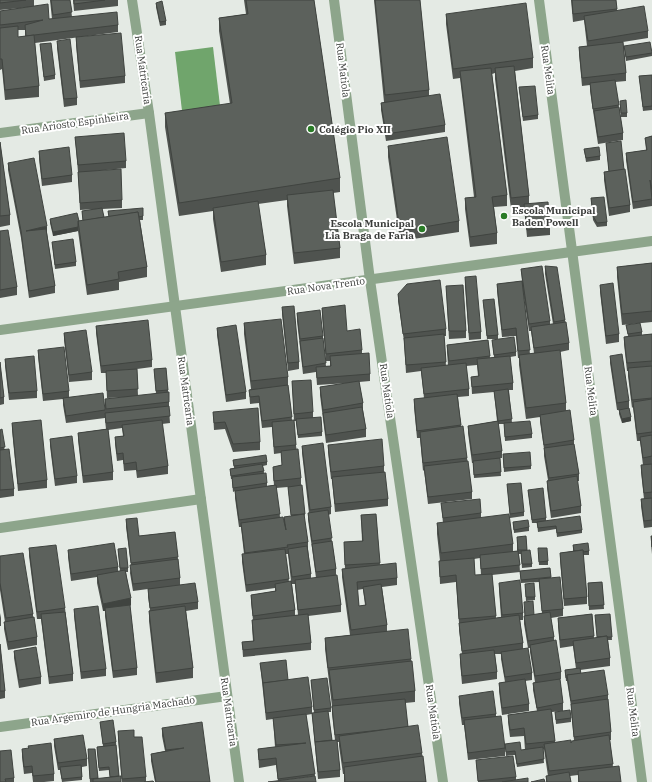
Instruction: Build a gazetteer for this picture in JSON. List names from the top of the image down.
{
  "streets": {
    "street": [
      "Rua Matricaria",
      "Rua Matiola",
      "Rua Melita",
      "Rua Ariosto Espinheira",
      "Rua Nova Trento",
      "Rua Argemiro de Hungria Machado"
    ]
  },
  "crossings": [
    ["Rua Matricaria", "Rua Ariosto Espinheira"],
    ["Rua Matricaria", "Rua Nova Trento"],
    ["Rua Matricaria", "Rua Argemiro de Hungria Machado"],
    ["Rua Matiola", "Rua Nova Trento"],
    ["Rua Melita", "Rua Nova Trento"]
  ],
  "places": ["Colégio Pio XII", "Escola Municipal Baden Powell", "Escola Municipal Lia Braga de Faria"]
}
